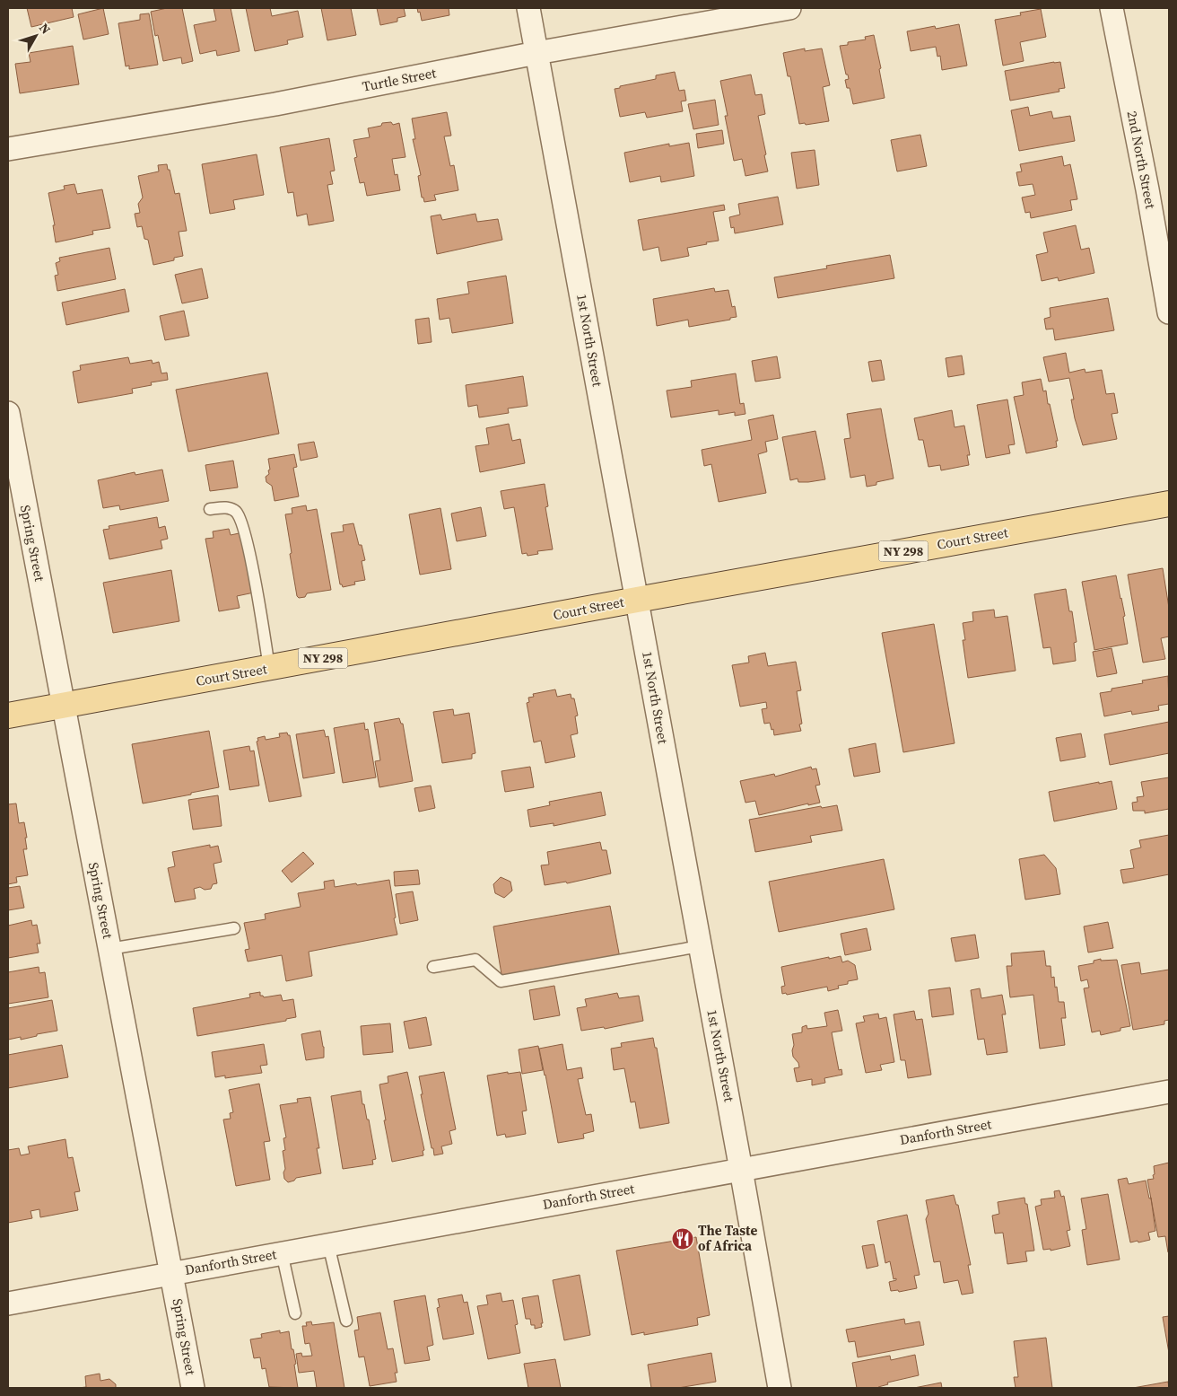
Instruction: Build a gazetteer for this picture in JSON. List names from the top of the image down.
{
  "streets": {
    "main road": ["Court Street", "NY 298"],
    "street": [
      "Turtle Street",
      "2nd North Street",
      "1st North Street",
      "Spring Street",
      "Danforth Street"
    ]
  },
  "crossings": [
    ["Turtle Street", "1st North Street"],
    ["1st North Street", "Court Street"],
    ["1st North Street", "Danforth Street"],
    ["Court Street", "Spring Street"],
    ["Spring Street", "Danforth Street"]
  ],
  "places": {
    "restaurant": ["The Taste of Africa"]
  },
  "north": "top right"
}
